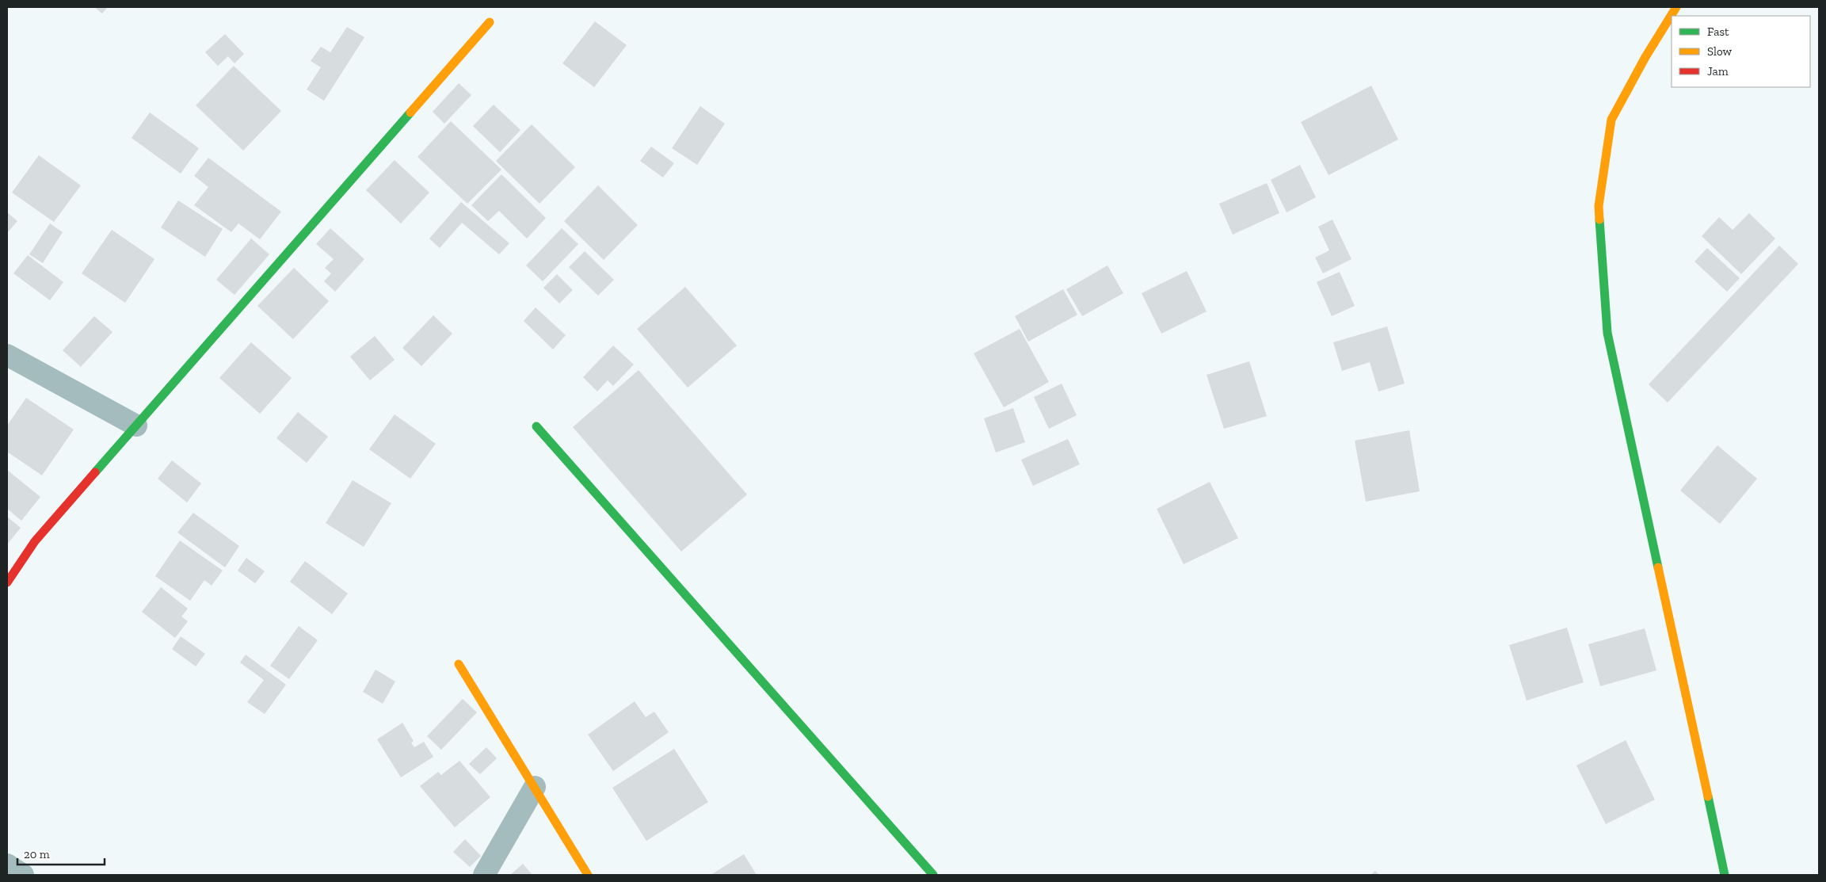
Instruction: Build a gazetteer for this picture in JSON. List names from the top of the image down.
{
  "legend": ["Fast", "Slow", "Jam"],
  "scale_bar": "20 m"
}
